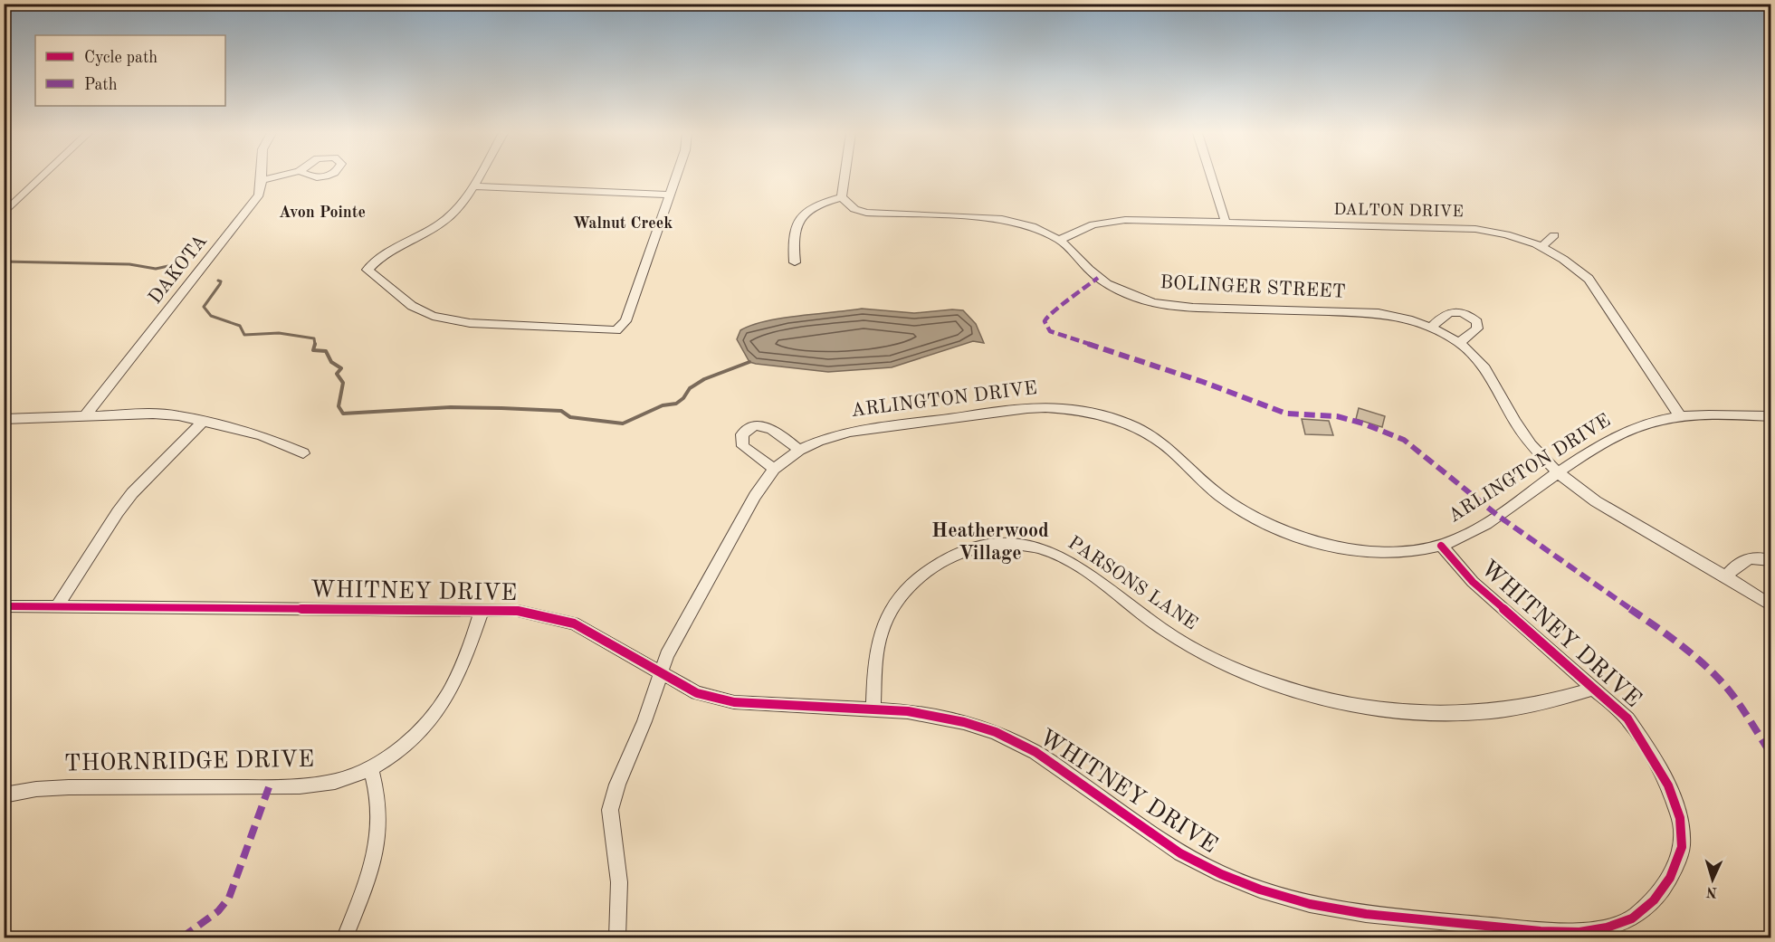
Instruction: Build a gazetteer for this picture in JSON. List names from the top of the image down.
{
  "streets": {
    "street": [
      "DALTON DRIVE",
      "DAKOTA",
      "BOLINGER STREET",
      "ARLINGTON DRIVE",
      "PARSONS LANE",
      "WHITNEY DRIVE",
      "THORNRIDGE DRIVE"
    ]
  },
  "crossings": [
    ["DALTON DRIVE", "BOLINGER STREET"],
    ["DALTON DRIVE", "ARLINGTON DRIVE"],
    ["BOLINGER STREET", "ARLINGTON DRIVE"],
    ["ARLINGTON DRIVE", "WHITNEY DRIVE"],
    ["PARSONS LANE", "WHITNEY DRIVE"],
    ["WHITNEY DRIVE", "THORNRIDGE DRIVE"]
  ],
  "districts": ["Avon Pointe", "Walnut Creek", "Heatherwood Village"],
  "legend": ["Cycle path", "Path"],
  "north": "bottom"
}
